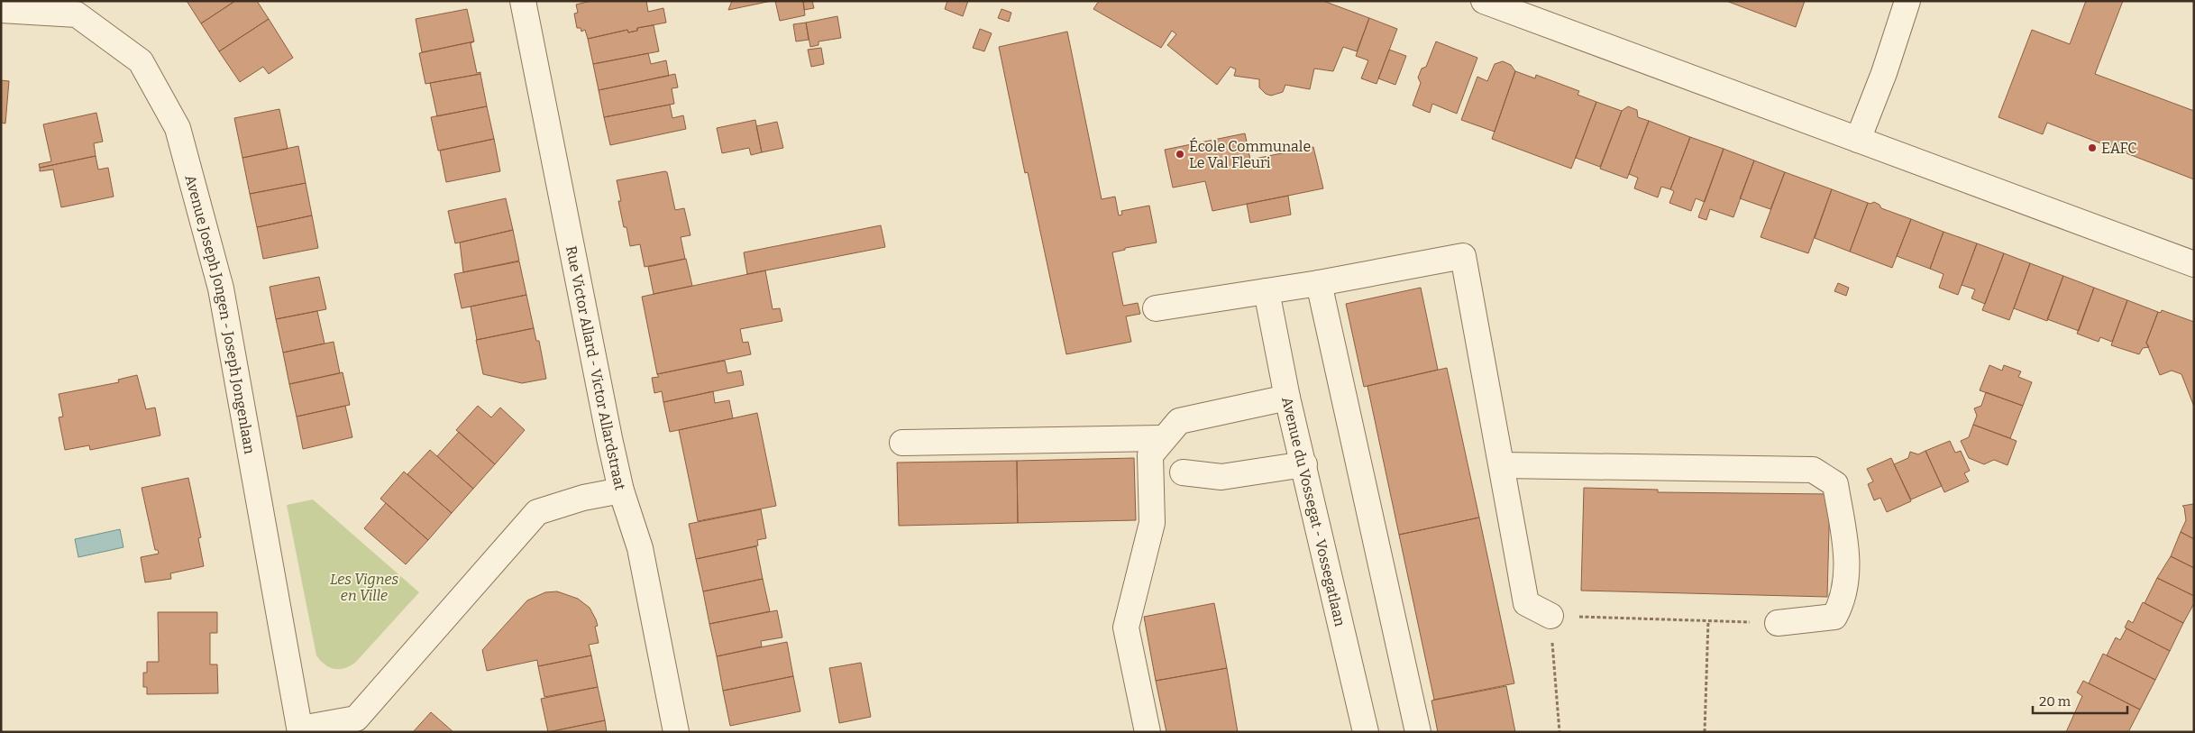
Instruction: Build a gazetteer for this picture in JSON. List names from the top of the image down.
{
  "streets": {
    "street": ["Avenue Joseph Jongen - Joseph Jongenlaan", "Rue Victor Allard - Victor Allardstraat", "Avenue du Vossegat - Vossegatlaan"]
  },
  "parks": ["Les Vignes en Ville"],
  "places": ["EAFC", "École Communale Le Val Fleuri"],
  "scale_bar": "20 m"
}
